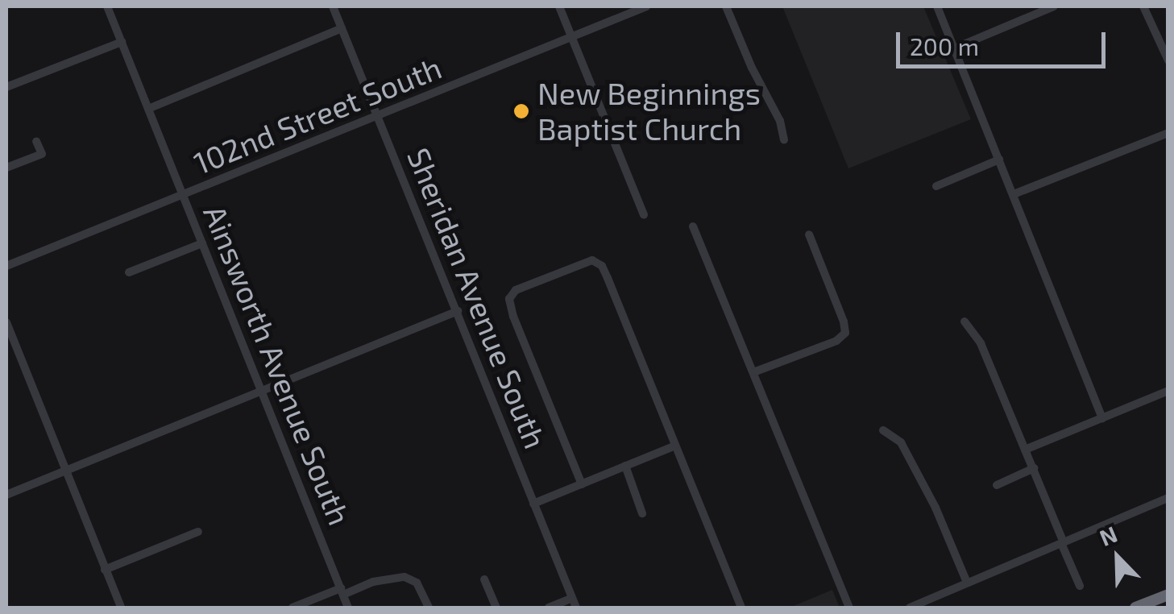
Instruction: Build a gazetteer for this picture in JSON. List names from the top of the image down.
{
  "streets": {
    "street": ["102nd Street South", "Sheridan Avenue South", "Ainsworth Avenue South"]
  },
  "crossings": [
    ["102nd Street South", "Sheridan Avenue South"],
    ["102nd Street South", "Ainsworth Avenue South"]
  ],
  "places": ["New Beginnings Baptist Church"],
  "scale_bar": "200 m",
  "north": "top left"
}
